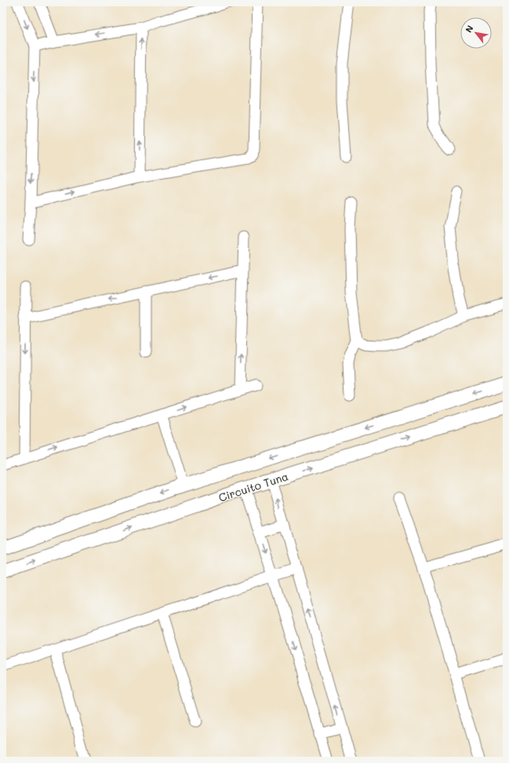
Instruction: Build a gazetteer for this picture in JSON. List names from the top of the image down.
{
  "streets": {
    "street": ["Circuito Tuna"]
  },
  "north": "top left"
}
